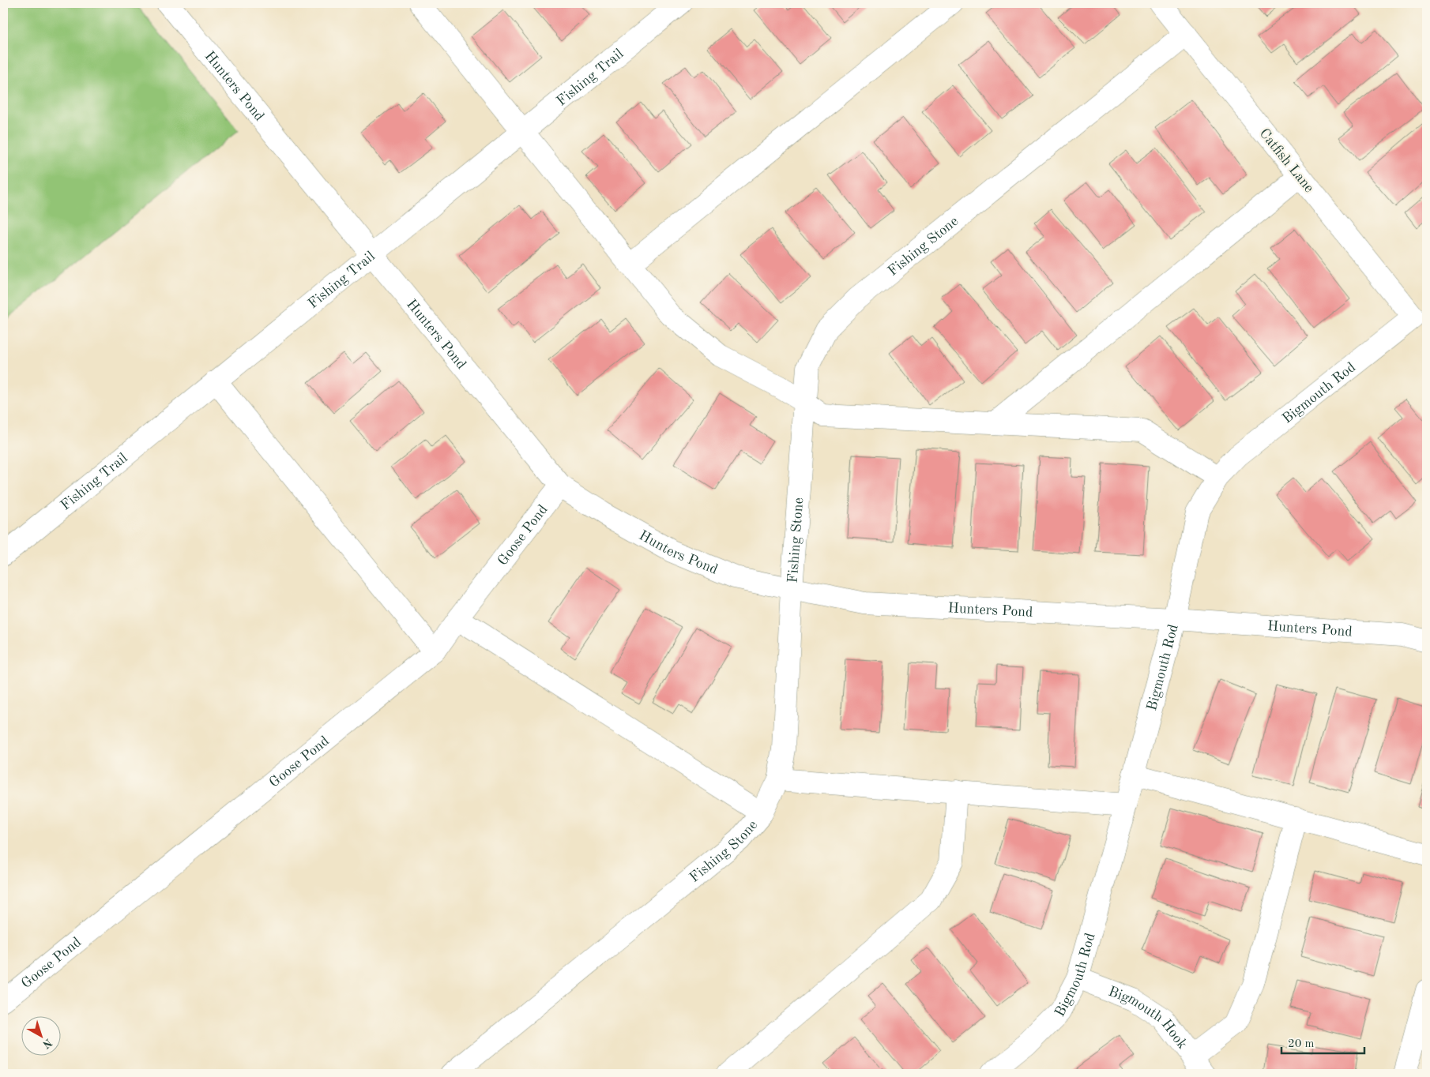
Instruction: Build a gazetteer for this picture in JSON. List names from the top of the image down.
{
  "streets": {
    "street": [
      "Fishing Trail",
      "Hunters Pond",
      "Catfish Lane",
      "Fishing Stone",
      "Bigmouth Rod",
      "Goose Pond",
      "Bigmouth Hook"
    ]
  },
  "crossings": [
    ["Fishing Trail", "Hunters Pond"],
    ["Hunters Pond", "Fishing Stone"],
    ["Hunters Pond", "Bigmouth Rod"],
    ["Hunters Pond", "Goose Pond"],
    ["Catfish Lane", "Fishing Stone"],
    ["Catfish Lane", "Bigmouth Rod"],
    ["Bigmouth Rod", "Bigmouth Hook"]
  ],
  "scale_bar": "20 m",
  "north": "bottom right"
}
